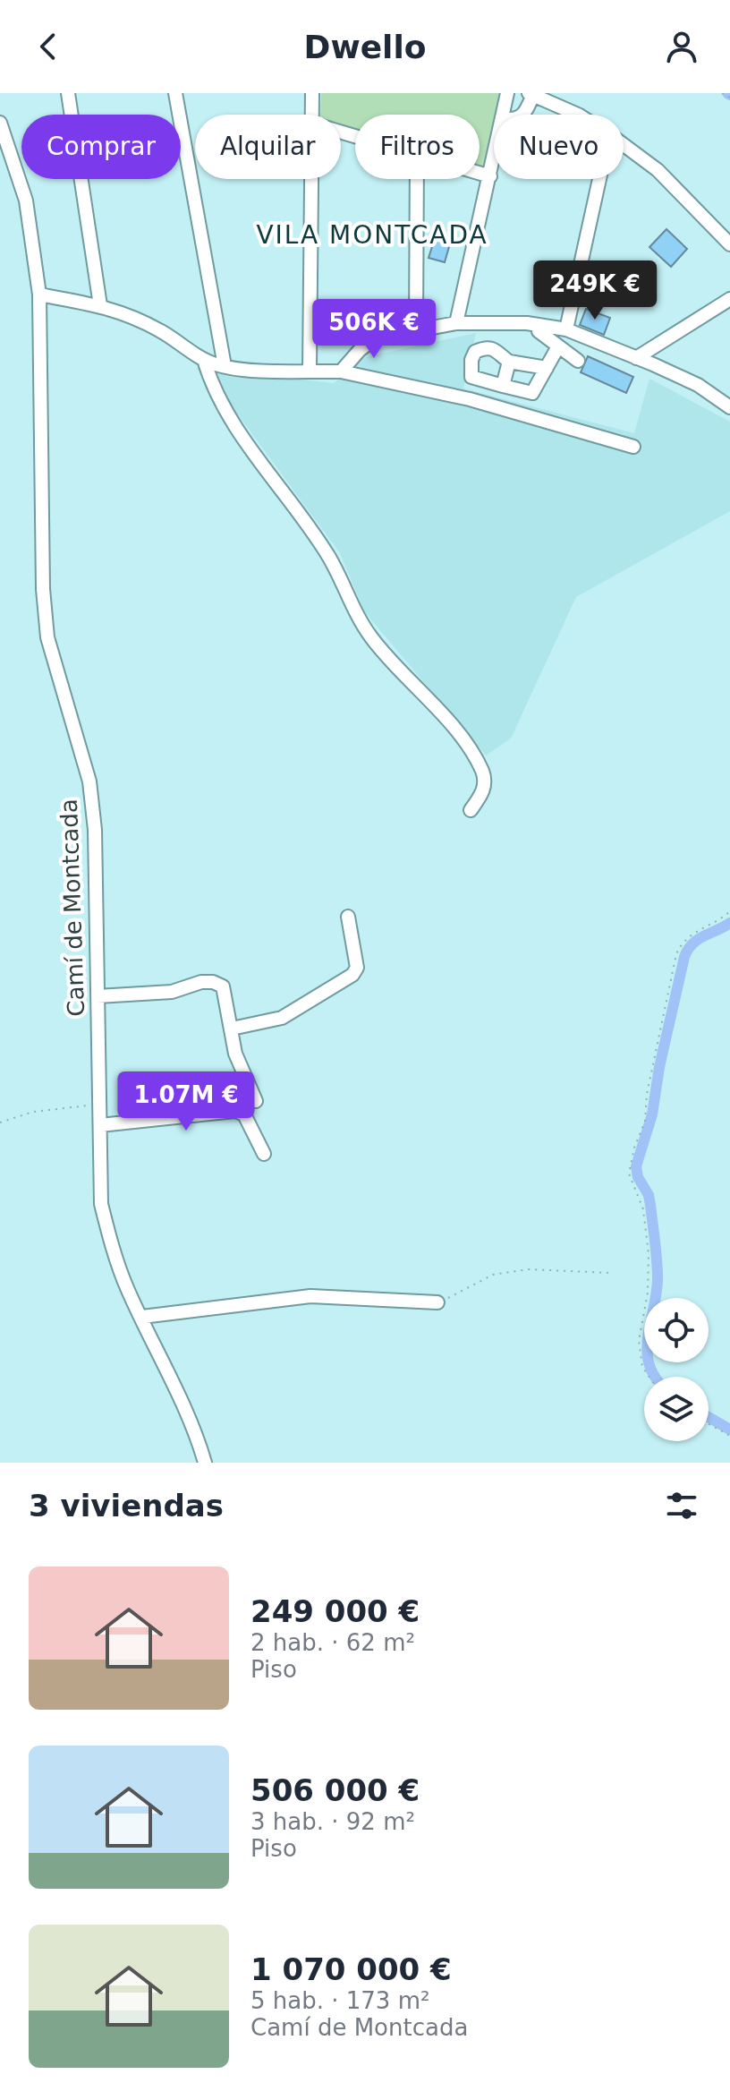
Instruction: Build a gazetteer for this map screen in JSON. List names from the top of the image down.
{
  "streets": {
    "street": ["Camí de Montcada"]
  },
  "districts": ["VILA MONTCADA"],
  "page": {
    "header": "Dwello",
    "chip": [
      "Comprar",
      "Alquilar",
      "Filtros",
      "Nuevo"
    ],
    "price": ["249K €", "506K €", "1.07M €"],
    "heading": "3 viviendas",
    "list": [
      {
        "name": "249 000 €",
        "note": "2 hab. · 62 m² · Piso"
      },
      {
        "name": "506 000 €",
        "note": "3 hab. · 92 m² · Piso"
      },
      {
        "name": "1 070 000 €",
        "note": "5 hab. · 173 m² · Camí de Montcada"
      }
    ]
  }
}
